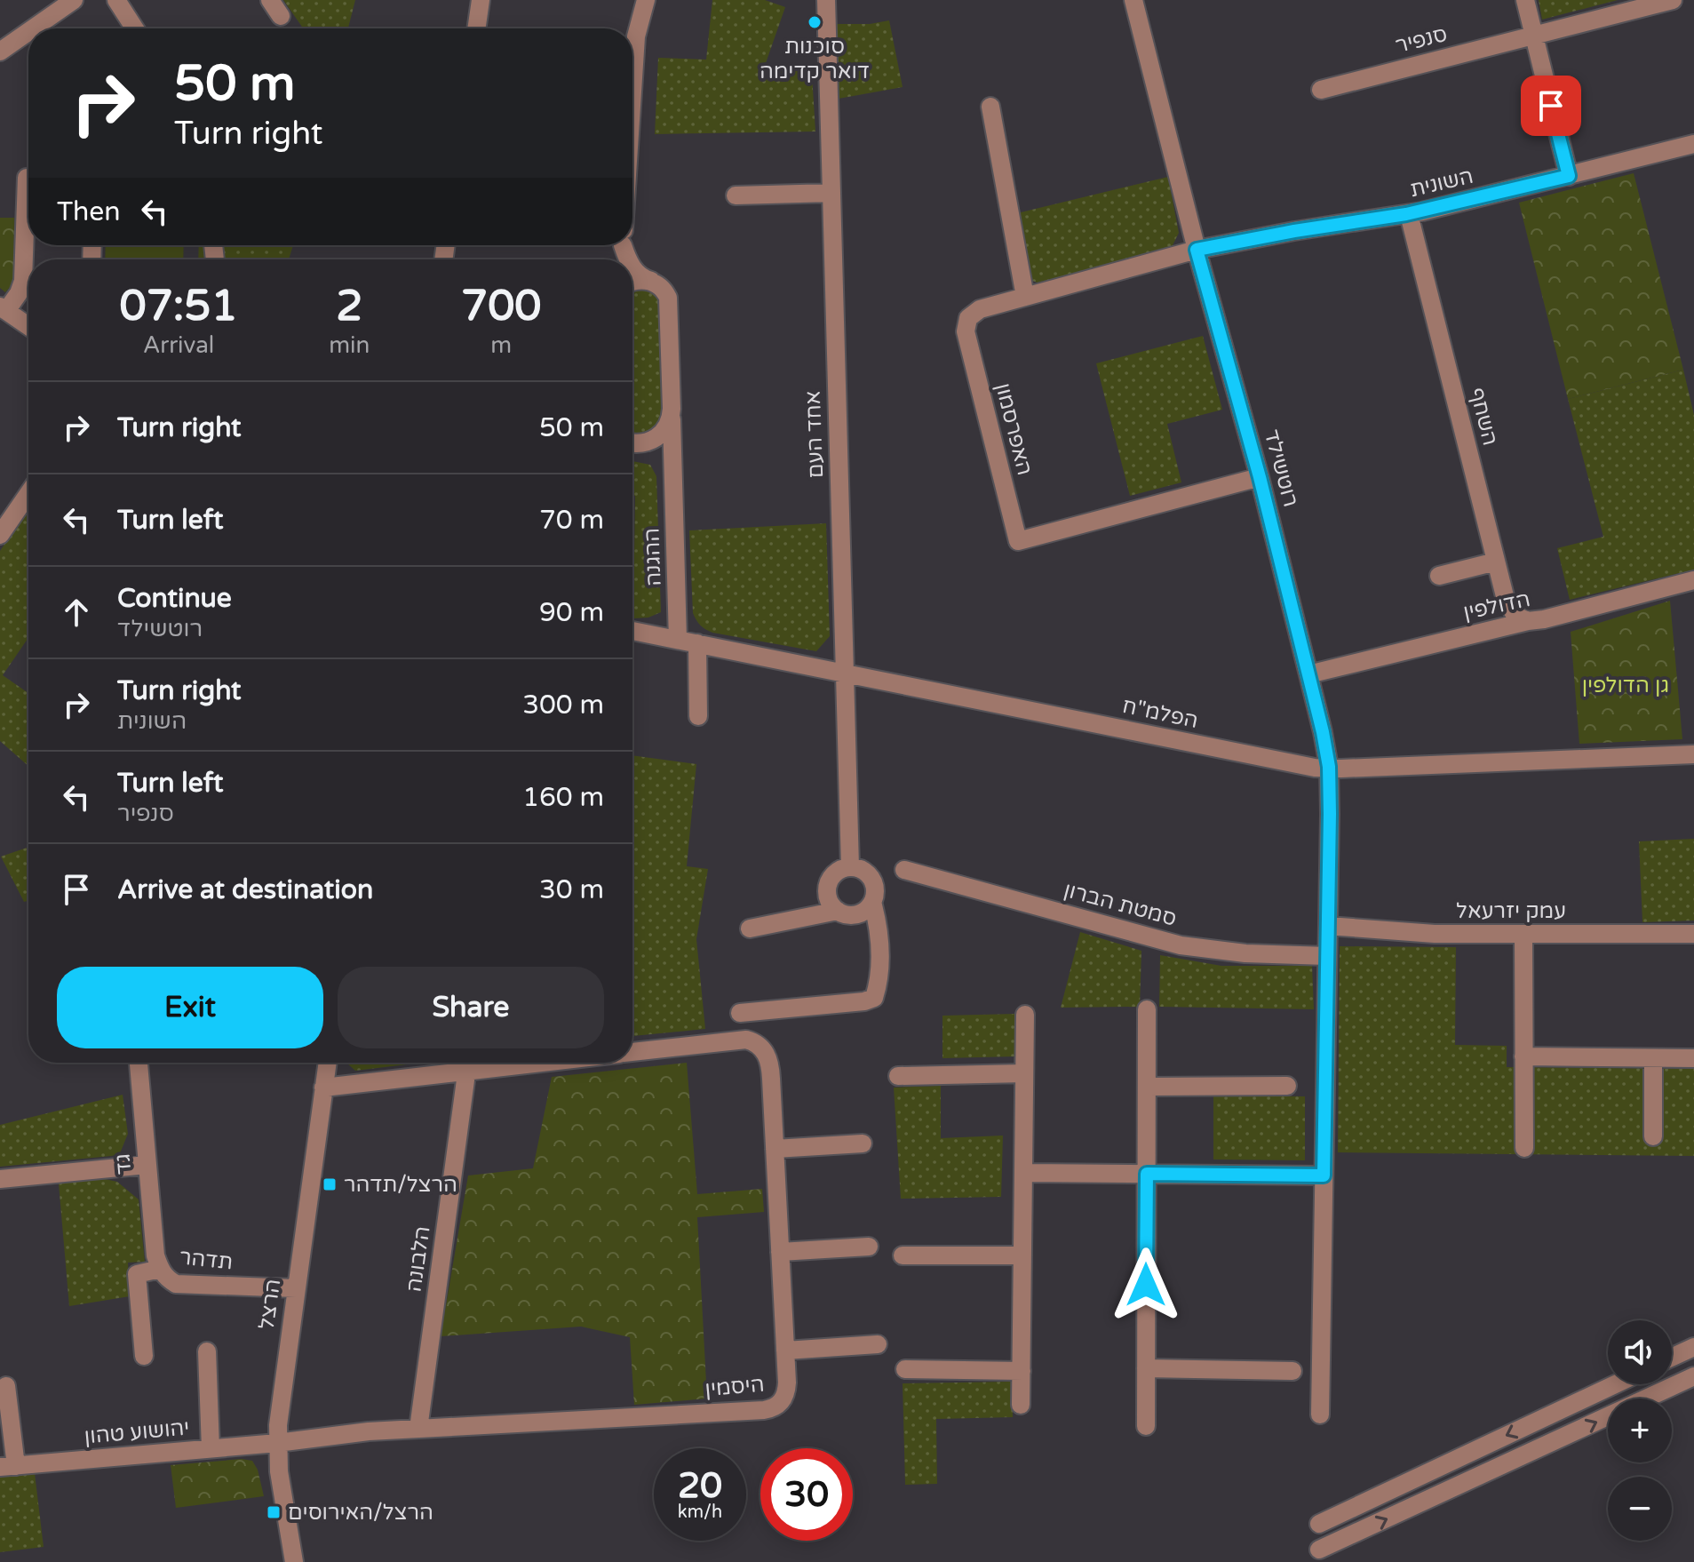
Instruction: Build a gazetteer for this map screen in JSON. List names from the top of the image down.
{
  "streets": {
    "street": [
      "סנפיר",
      "השונית",
      "השחף",
      "האפרסמון",
      "אחד העם",
      "רוטשילד",
      "ההגנה",
      "הדולפין",
      "הפלמ\"ח",
      "סמטת הברון",
      "עמק יזרעאל",
      "גד",
      "הלבונה",
      "תדהר",
      "הרצל",
      "היסמין",
      "יהושוע טהון"
    ]
  },
  "crossings": [
    ["השונית", "השחף"],
    ["השונית", "האפרסמון"],
    ["השונית", "רוטשילד"],
    ["השחף", "הדולפין"],
    ["האפרסמון", "רוטשילד"],
    ["אחד העם", "הפלמ\"ח"],
    ["רוטשילד", "הדולפין"],
    ["רוטשילד", "הפלמ\"ח"],
    ["רוטשילד", "סמטת הברון"],
    ["רוטשילד", "עמק יזרעאל"],
    ["ההגנה", "הפלמ\"ח"],
    ["גד", "תדהר"],
    ["הלבונה", "היסמין"],
    ["תדהר", "הרצל"],
    ["הרצל", "היסמין"],
    ["הרצל", "יהושוע טהון"],
    ["היסמין", "יהושוע טהון"]
  ],
  "parks": ["גן הדולפין"],
  "places": {
    "other": ["סוכנות דואר קדימה"],
    "transit": ["הרצל/תדהר", "הרצל/האירוסים"]
  },
  "page": {
    "turn": ["50 m", "Turn right"],
    "then": "Then",
    "eta": [
      "07:51",
      "Arrival",
      "2",
      "min",
      "700",
      "m"
    ],
    "list": [
      {
        "name": "Turn right",
        "value": "50 m"
      },
      {
        "name": "Turn left",
        "value": "70 m"
      },
      {
        "name": "Continue",
        "note": "רוטשילד",
        "value": "90 m"
      },
      {
        "name": "Turn right",
        "note": "השונית",
        "value": "300 m"
      },
      {
        "name": "Turn left",
        "note": "סנפיר",
        "value": "160 m"
      },
      {
        "name": "Arrive at destination",
        "value": "30 m"
      }
    ],
    "buttons": ["Exit", "Share"],
    "map_buttons": ["+", "−"],
    "speed": "20 km/h",
    "limit": "30"
  }
}
